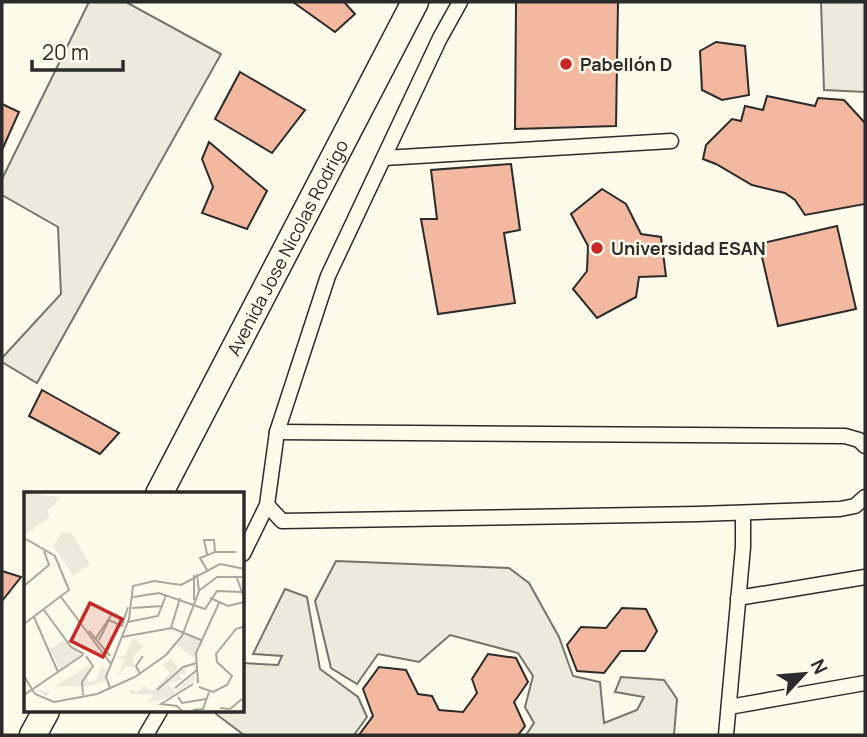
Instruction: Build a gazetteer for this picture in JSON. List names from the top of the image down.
{
  "streets": {
    "street": ["Avenida Jose Nicolas Rodrigo"]
  },
  "places": ["Pabellón D", "Universidad ESAN"],
  "scale_bar": "20 m",
  "north": "top right"
}
